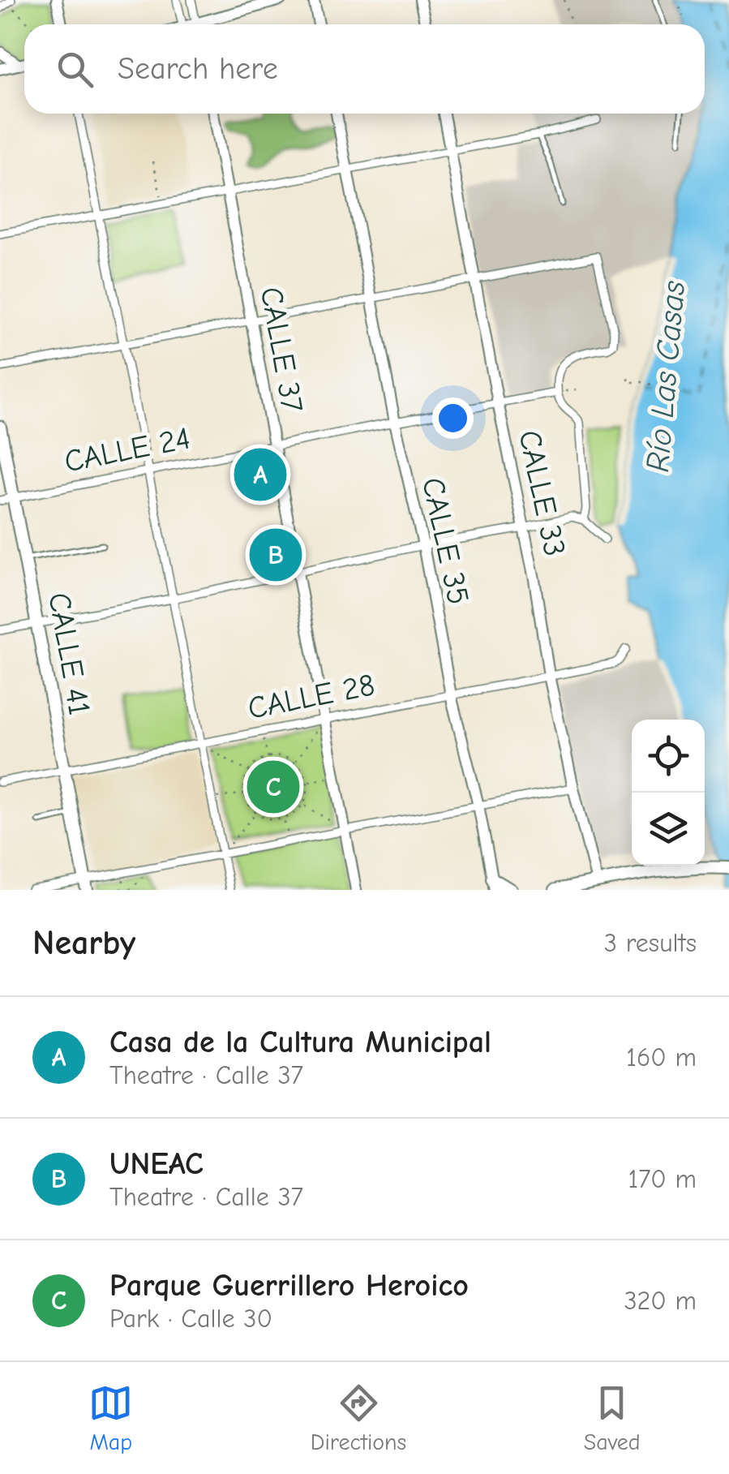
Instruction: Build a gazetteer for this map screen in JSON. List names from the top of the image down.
{
  "streets": {
    "main road": ["CALLE 41"],
    "street": [
      "CALLE 37",
      "CALLE 24",
      "CALLE 33",
      "CALLE 35",
      "CALLE 28"
    ]
  },
  "crossings": [
    ["CALLE 37", "CALLE 24"],
    ["CALLE 37", "CALLE 28"],
    ["CALLE 24", "CALLE 33"],
    ["CALLE 24", "CALLE 35"],
    ["CALLE 24", "CALLE 41"],
    ["CALLE 33", "CALLE 28"],
    ["CALLE 35", "CALLE 28"],
    ["CALLE 41", "CALLE 28"]
  ],
  "water": ["Río Las Casas"],
  "page": {
    "search": "Search here",
    "pins": ["A", "B", "C"],
    "heading": ["Nearby", "3 results"],
    "list": [
      {
        "mark": "A",
        "name": "Casa de la Cultura Municipal",
        "note": "Theatre · Calle 37",
        "value": "160 m"
      },
      {
        "mark": "B",
        "name": "UNEAC",
        "note": "Theatre · Calle 37",
        "value": "170 m"
      },
      {
        "mark": "C",
        "name": "Parque Guerrillero Heroico",
        "note": "Park · Calle 30",
        "value": "320 m"
      }
    ],
    "nav": ["Map", "Directions", "Saved"]
  }
}
